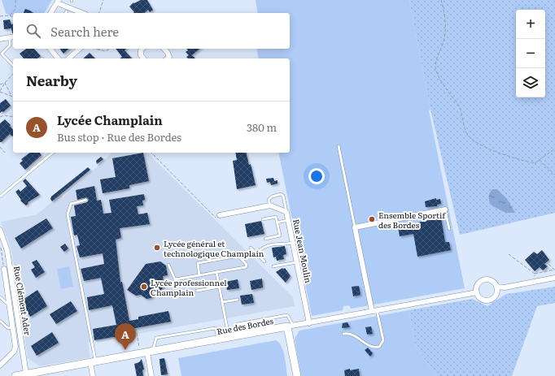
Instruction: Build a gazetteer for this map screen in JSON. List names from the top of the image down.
{
  "streets": {
    "street": ["Rue Jean Moulin", "Rue Clément Ader", "Rue des Bordes"]
  },
  "crossings": [
    ["Rue Jean Moulin", "Rue des Bordes"],
    ["Rue Clément Ader", "Rue des Bordes"]
  ],
  "places": ["Ensemble Sportif des Bordes", "Lycée général et technologique Champlain", "Lycée professionnel Champlain"],
  "page": {
    "map_buttons": ["+", "−"],
    "search": "Search here",
    "heading": "Nearby",
    "list": [
      {
        "mark": "A",
        "name": "Lycée Champlain",
        "note": "Bus stop · Rue des Bordes",
        "value": "380 m"
      }
    ],
    "pins": "A"
  }
}
